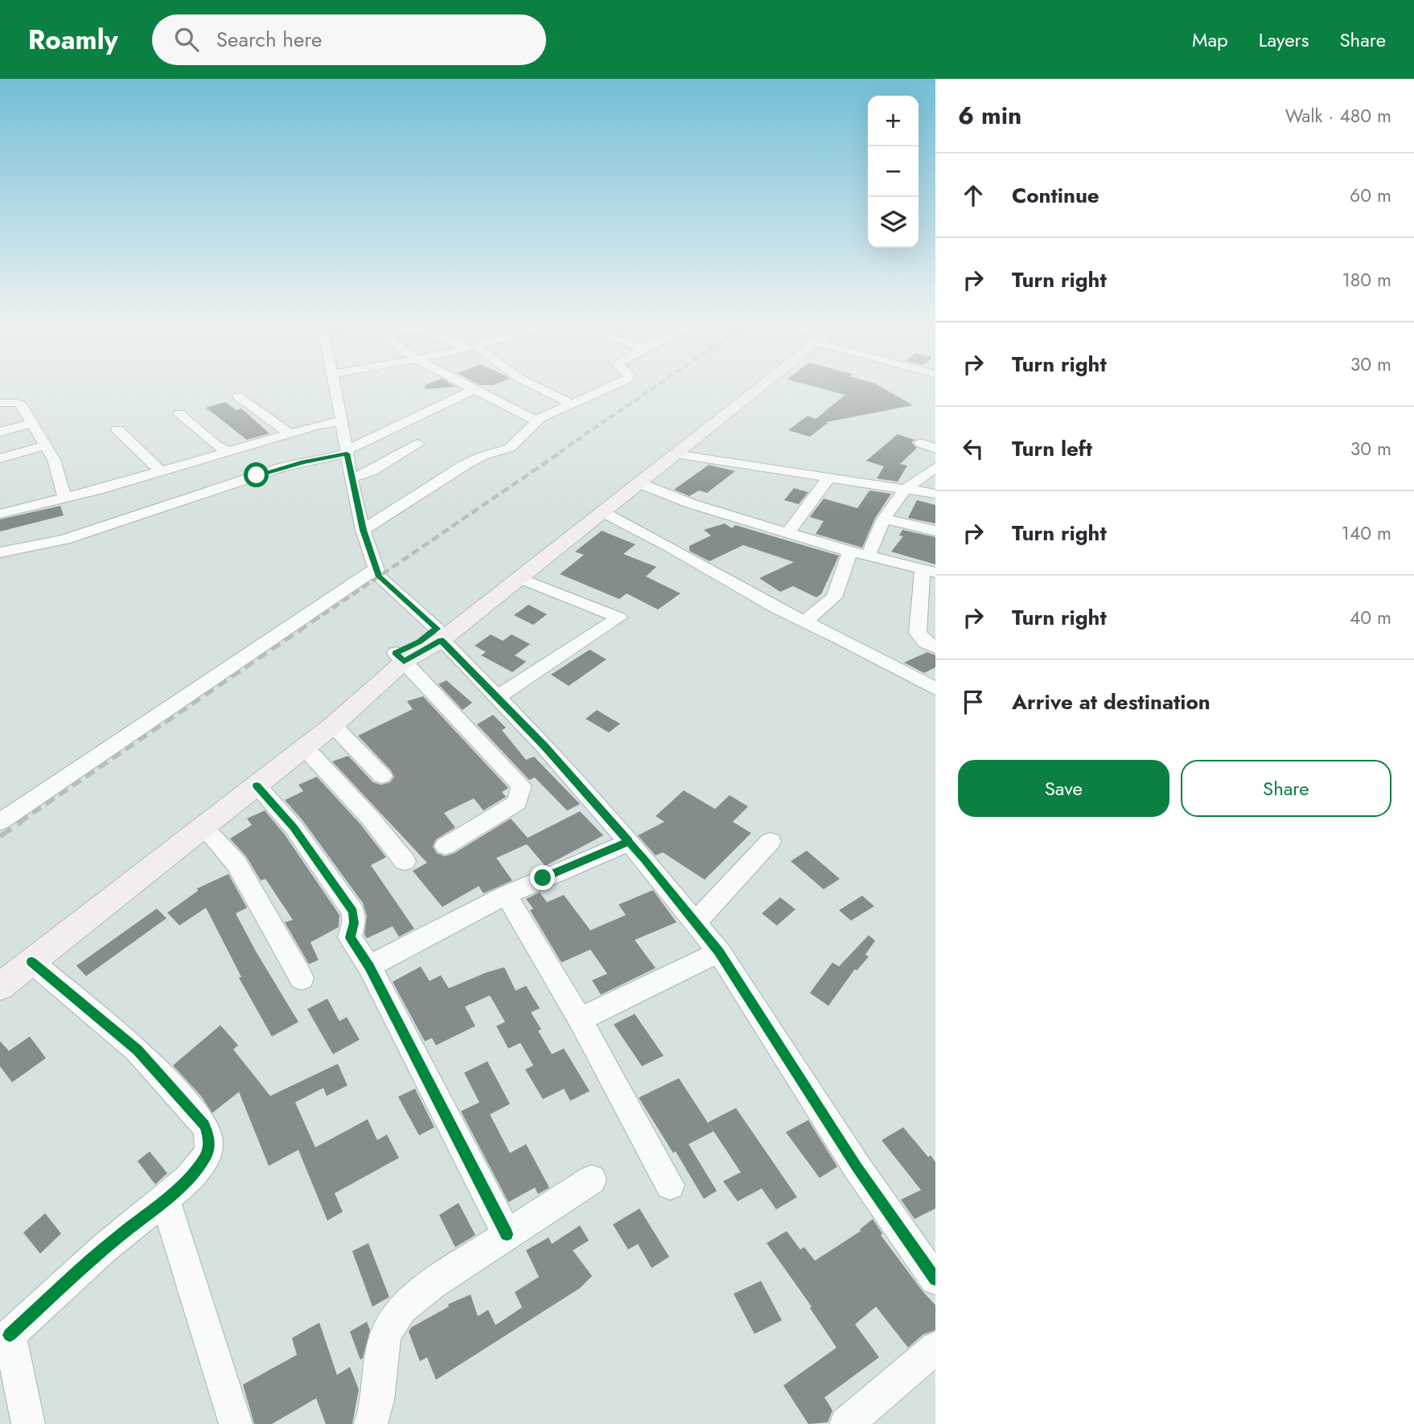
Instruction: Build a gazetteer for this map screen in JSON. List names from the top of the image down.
{
  "page": {
    "header": "Roamly",
    "search": "Search here",
    "nav": ["Map", "Layers", "Share"],
    "heading": ["6 min", "Walk · 480 m"],
    "map_buttons": ["+", "−"],
    "list": [
      ["Continue", "60 m"],
      ["Turn right", "180 m"],
      ["Turn right", "30 m"],
      ["Turn left", "30 m"],
      ["Turn right", "140 m"],
      ["Turn right", "40 m"],
      "Arrive at destination"
    ],
    "buttons": ["Save", "Share"]
  }
}
